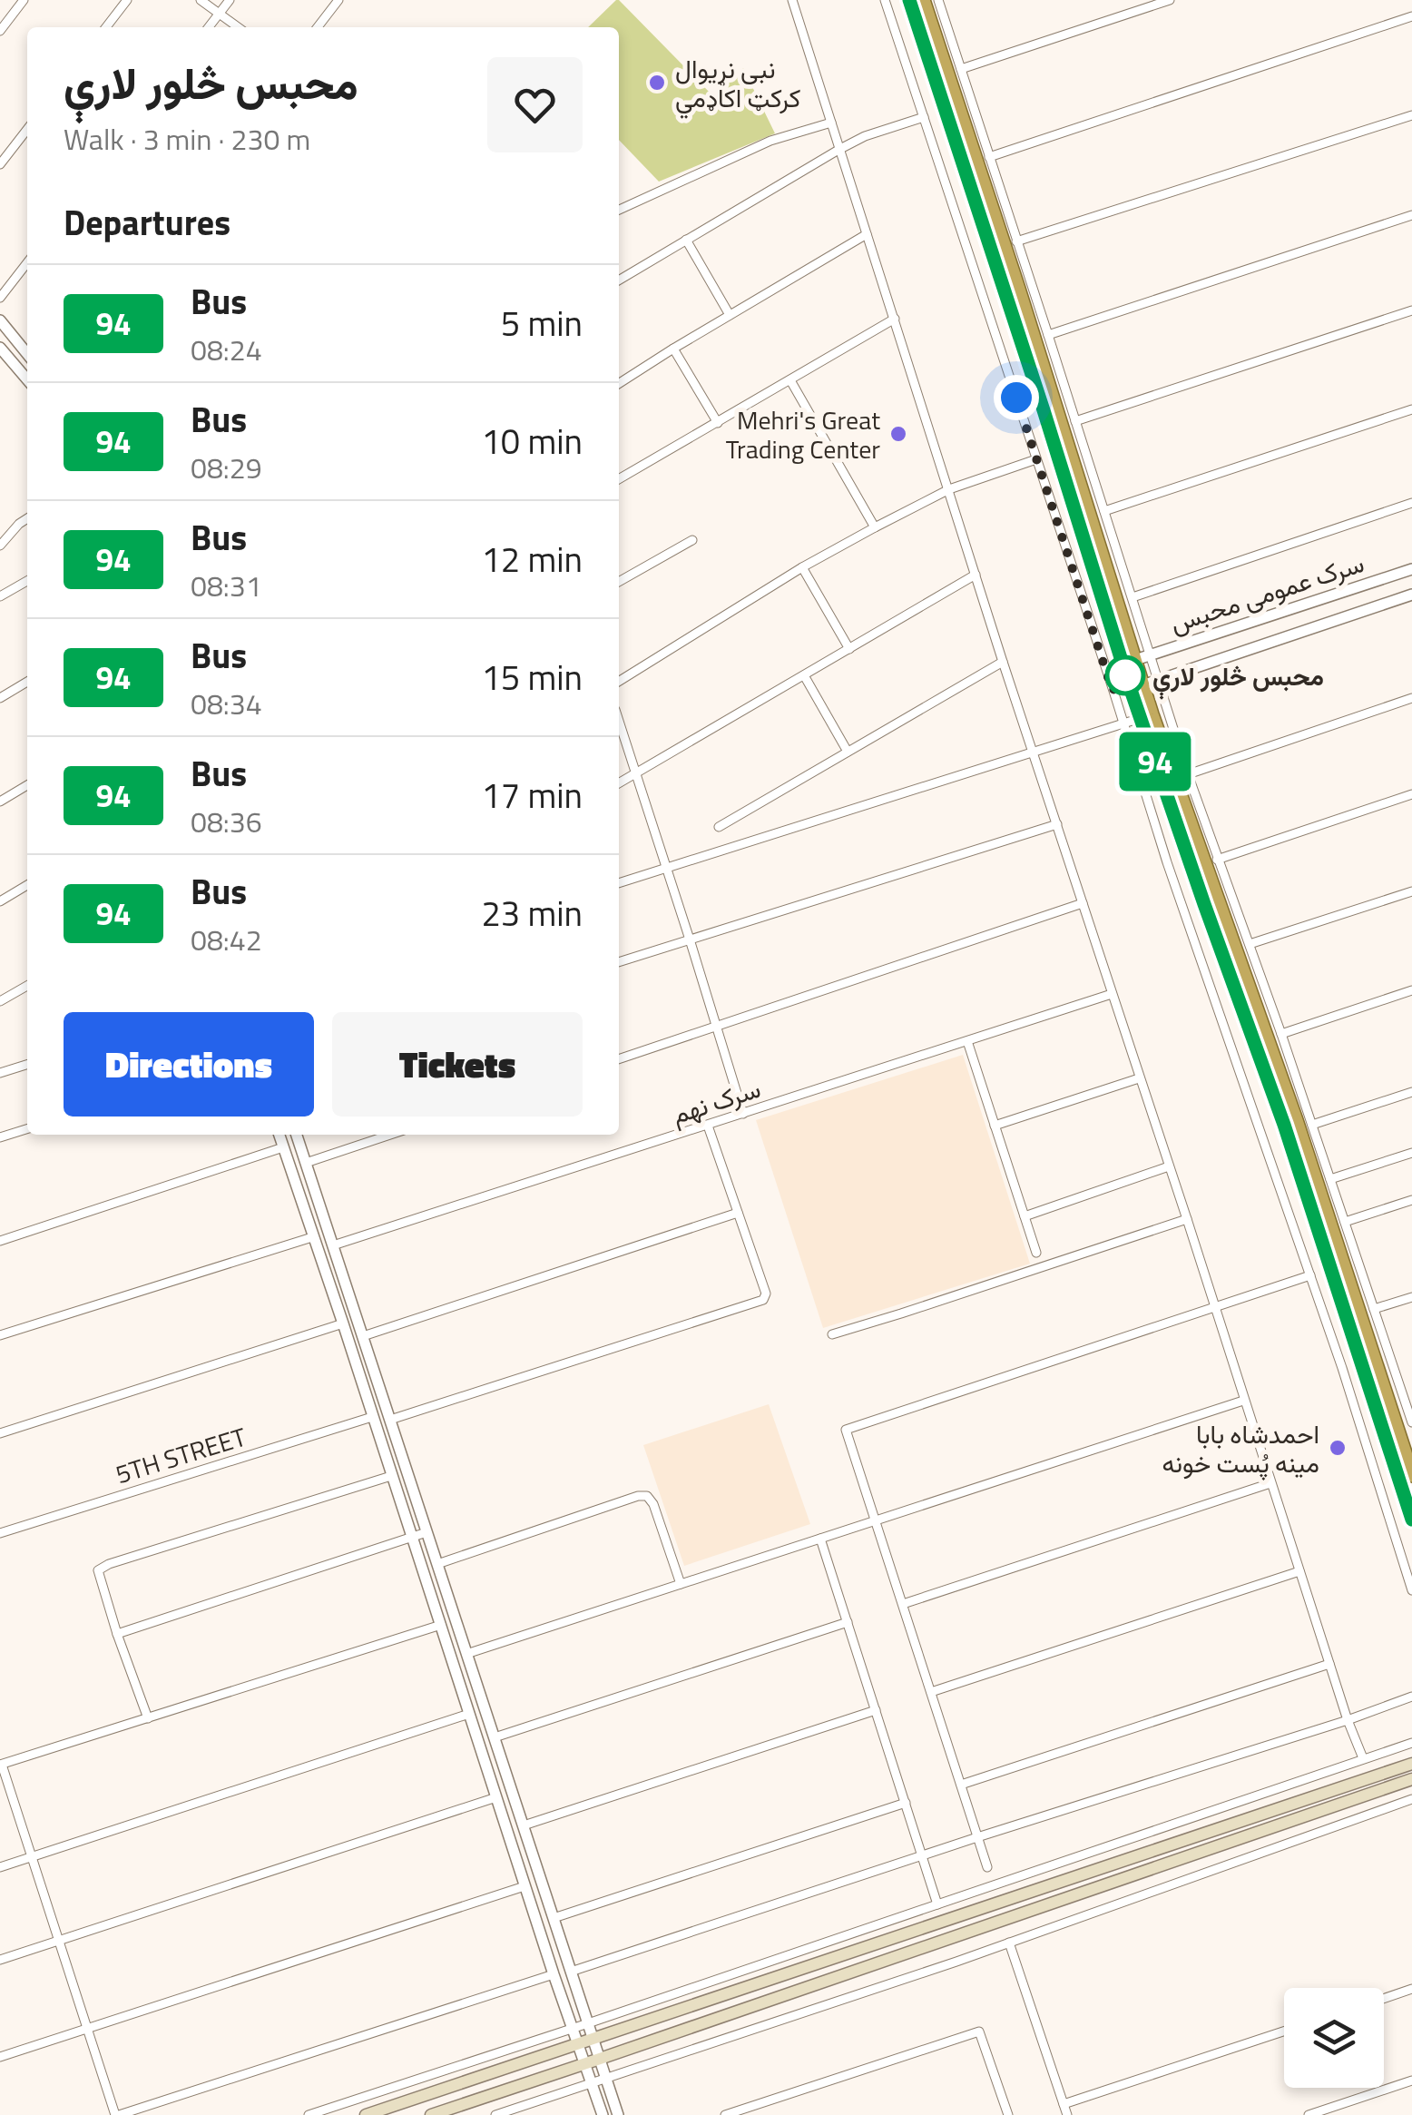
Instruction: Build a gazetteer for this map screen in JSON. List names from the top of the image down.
{
  "streets": {
    "street": ["سرک عمومی محبس", "سرک نهم", "5TH STREET"]
  },
  "places": [
    "نبی نړیوال کرکټ اکاډمي",
    "Mehri's Great Trading Center",
    "محبس څلور لارې",
    "احمدشاه بابا مینه پُست خونه"
  ],
  "lines": ["bus line 94"],
  "page": {
    "on_map": "94",
    "heading": [
      ["محبس څلور لارې", "Walk · 3 min · 230 m"],
      "Departures"
    ],
    "list": [
      {
        "mark": "94",
        "name": "Bus",
        "note": "08:24",
        "value": "5 min"
      },
      {
        "mark": "94",
        "name": "Bus",
        "note": "08:29",
        "value": "10 min"
      },
      {
        "mark": "94",
        "name": "Bus",
        "note": "08:31",
        "value": "12 min"
      },
      {
        "mark": "94",
        "name": "Bus",
        "note": "08:34",
        "value": "15 min"
      },
      {
        "mark": "94",
        "name": "Bus",
        "note": "08:36",
        "value": "17 min"
      },
      {
        "mark": "94",
        "name": "Bus",
        "note": "08:42",
        "value": "23 min"
      }
    ],
    "buttons": ["Directions", "Tickets"]
  }
}
